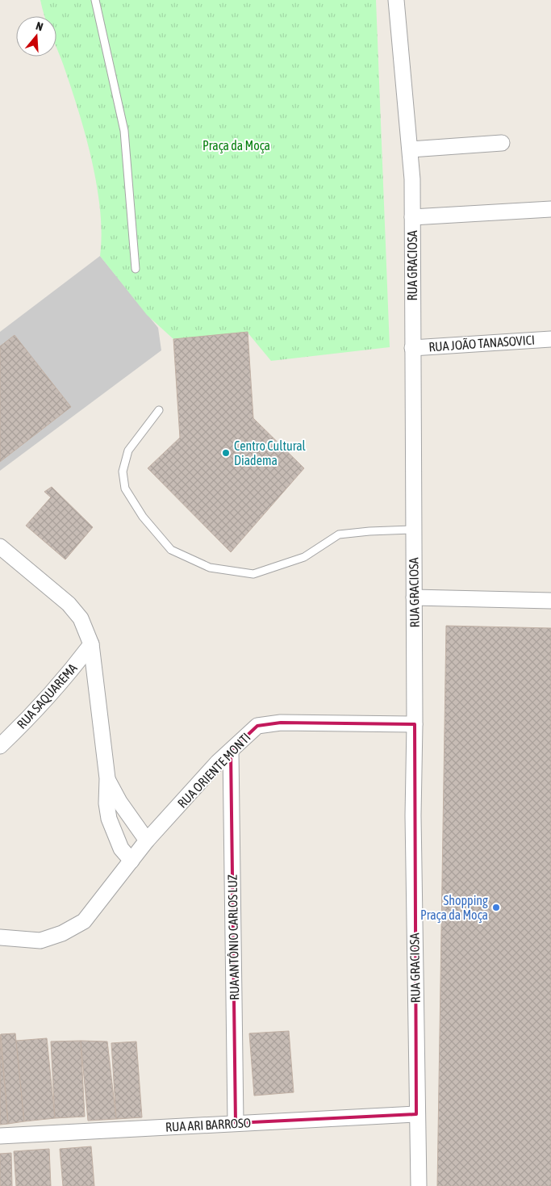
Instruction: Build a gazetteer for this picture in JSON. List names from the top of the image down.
{
  "streets": {
    "street": [
      "RUA GRACIOSA",
      "RUA JOÃO TANASOVICI",
      "RUA SAQUAREMA",
      "RUA ORIENTE MONTI",
      "RUA ANTÔNIO CARLOS LUZ",
      "RUA ARI BARROSO"
    ]
  },
  "crossings": [
    ["RUA GRACIOSA", "RUA JOÃO TANASOVICI"],
    ["RUA GRACIOSA", "RUA ORIENTE MONTI"],
    ["RUA GRACIOSA", "RUA ARI BARROSO"],
    ["RUA ORIENTE MONTI", "RUA ANTÔNIO CARLOS LUZ"],
    ["RUA ANTÔNIO CARLOS LUZ", "RUA ARI BARROSO"]
  ],
  "parks": ["Praça da Moça"],
  "places": ["Centro Cultural Diadema", "Shopping Praça da Moça"],
  "north": "top"
}
